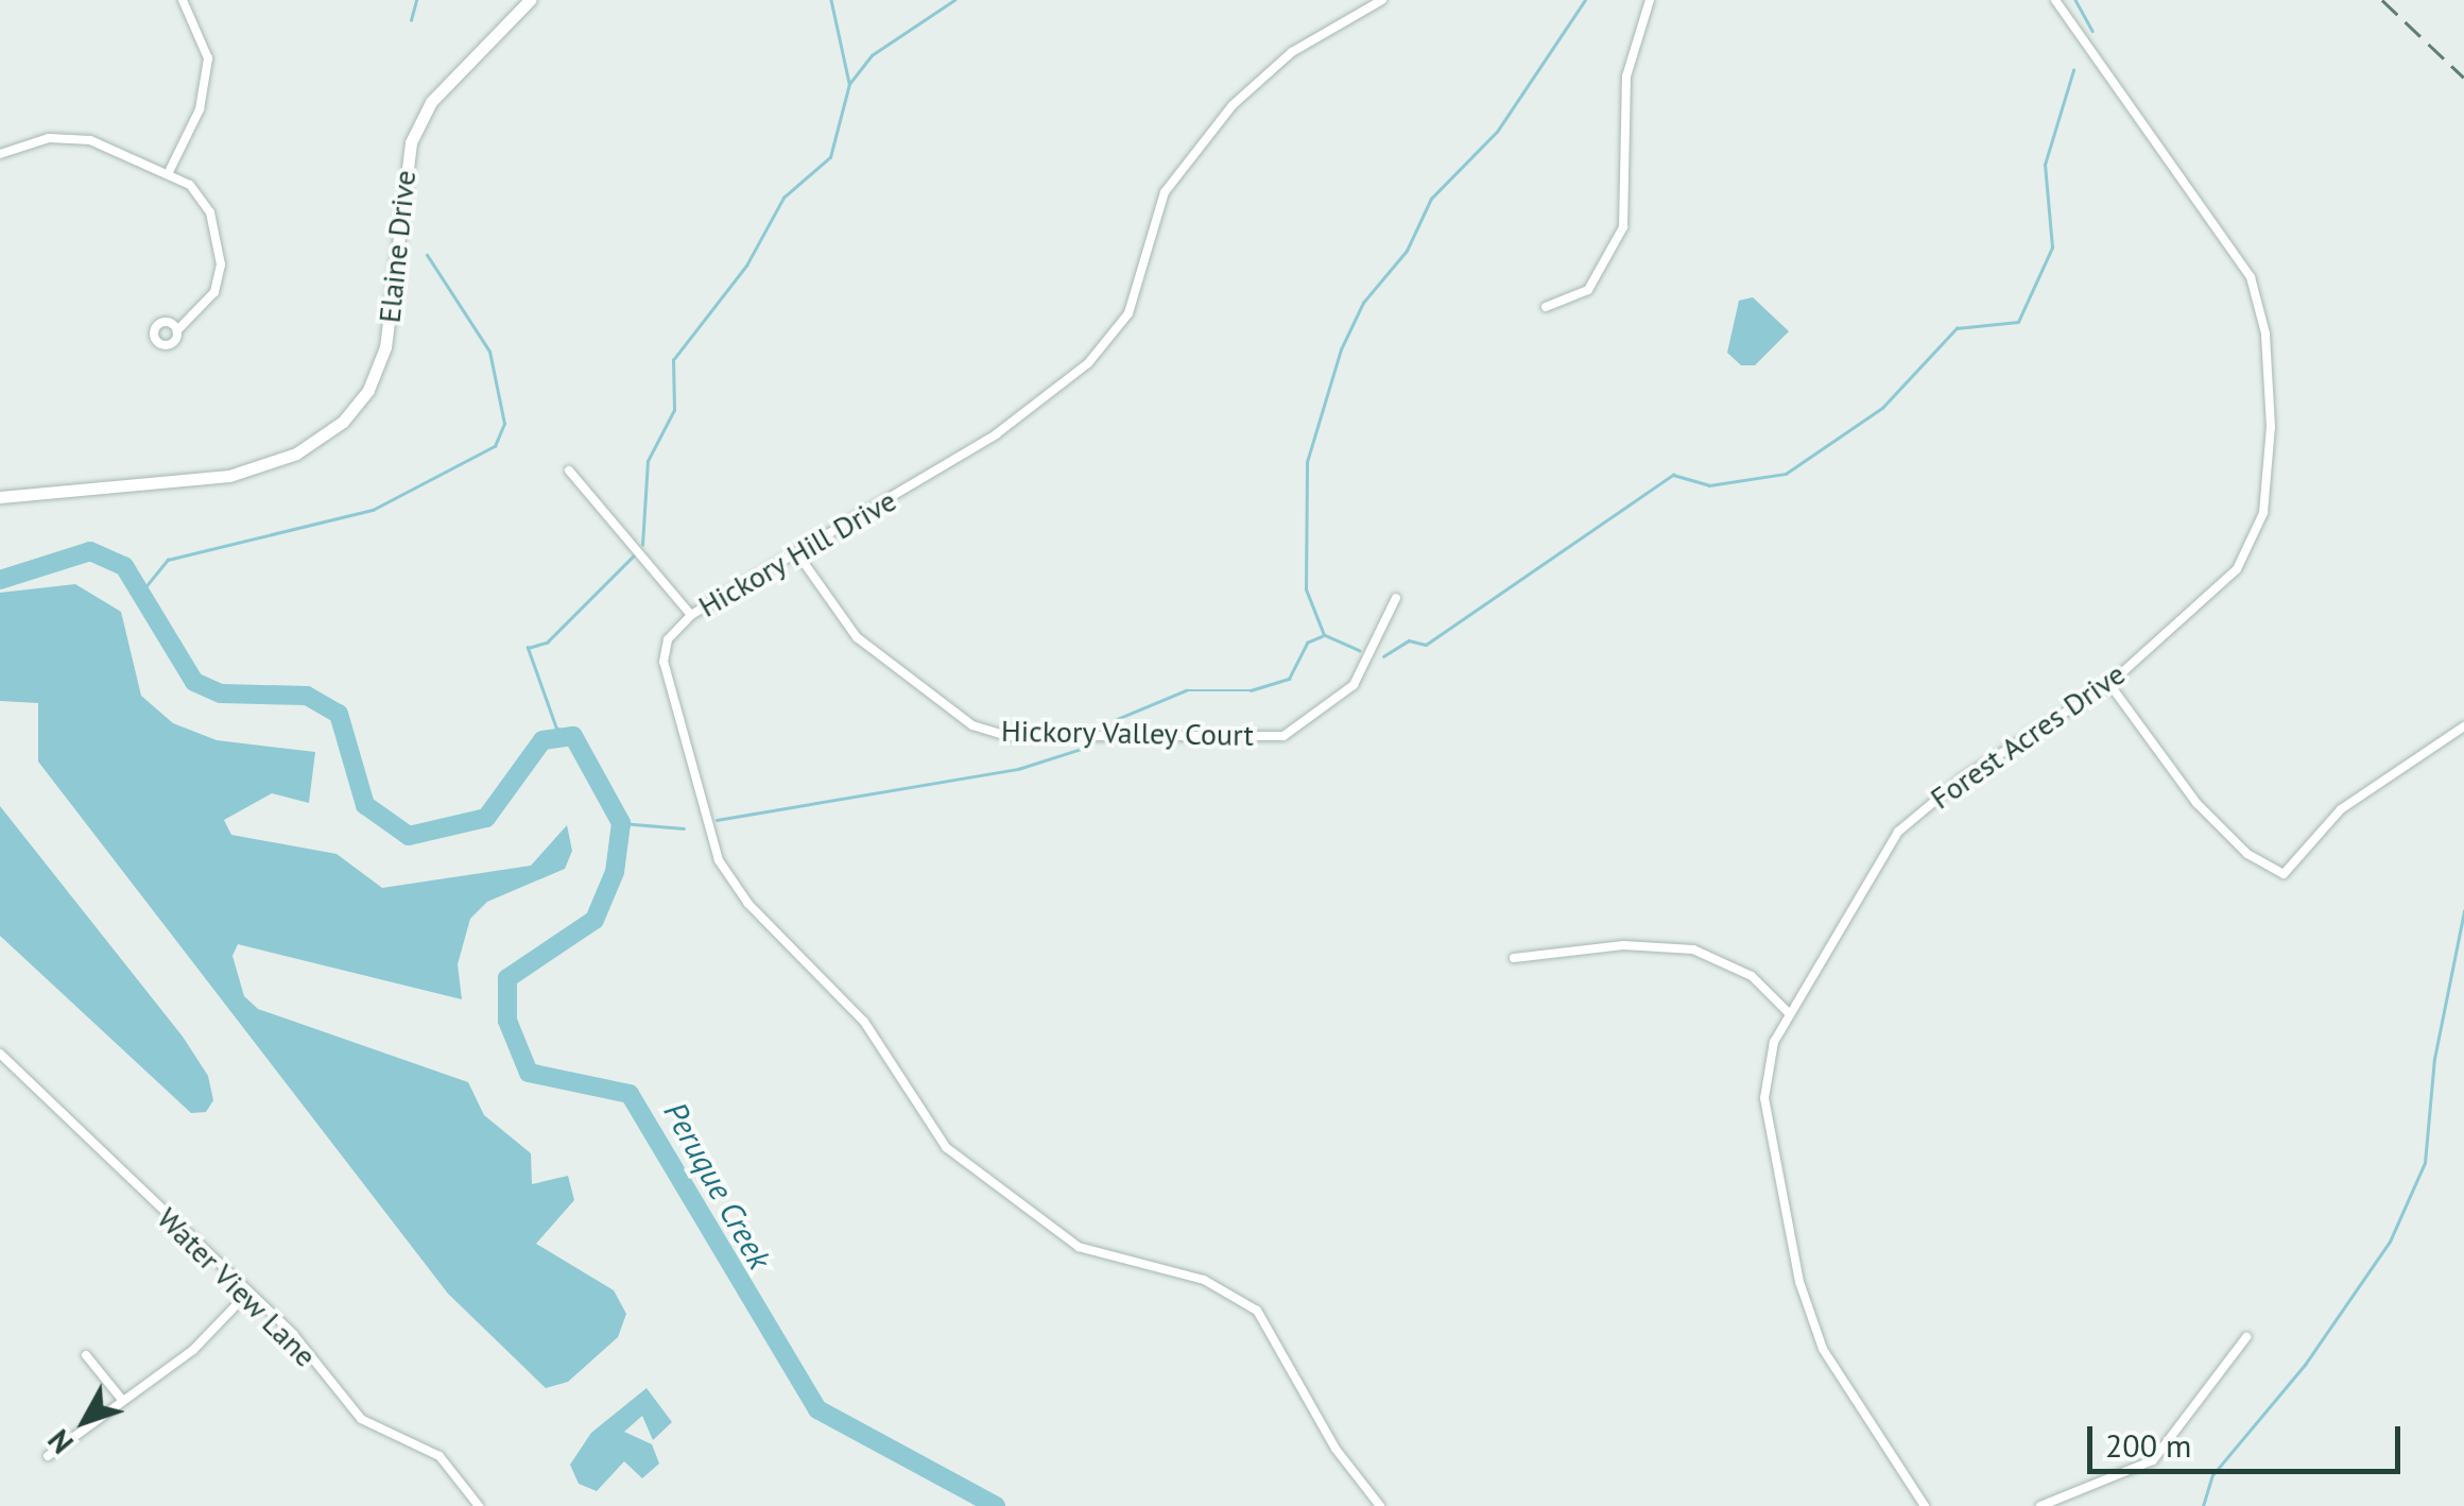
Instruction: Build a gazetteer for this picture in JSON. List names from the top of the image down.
{
  "streets": {
    "street": [
      "Elaine Drive",
      "Hickory Hill Drive",
      "Hickory Valley Court",
      "Forest Acres Drive",
      "Water View Lane"
    ]
  },
  "crossings": [
    ["Hickory Hill Drive", "Hickory Valley Court"]
  ],
  "water": ["Peruque Creek"],
  "scale_bar": "200 m",
  "north": "bottom left"
}
